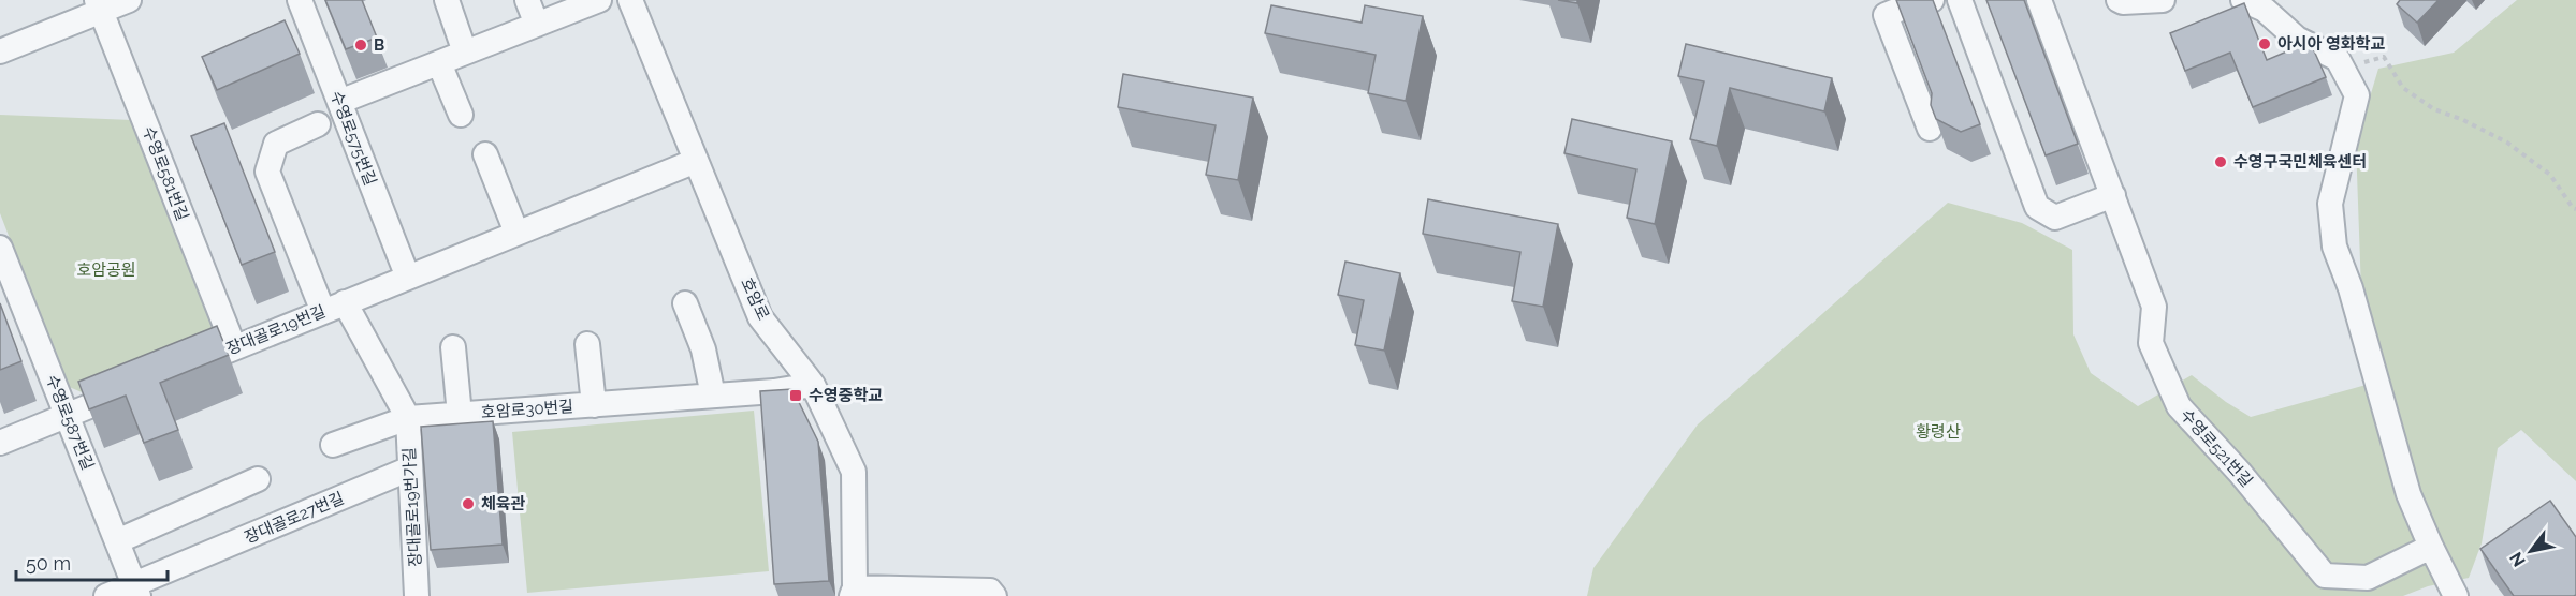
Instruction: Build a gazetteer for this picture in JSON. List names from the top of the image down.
{
  "streets": {
    "street": [
      "수영로575번길",
      "수영로581번길",
      "호암로",
      "장대골로19번길",
      "호암로30번길",
      "수영로587번길",
      "수영로521번길",
      "장대골로19번가길",
      "장대골로27번길"
    ]
  },
  "crossings": [
    ["수영로575번길", "장대골로19번길"],
    ["수영로581번길", "장대골로19번길"],
    ["호암로", "장대골로19번길"],
    ["호암로", "호암로30번길"],
    ["장대골로19번길", "장대골로19번가길"],
    ["호암로30번길", "장대골로19번가길"],
    ["수영로587번길", "장대골로27번길"],
    ["장대골로19번가길", "장대골로27번길"]
  ],
  "parks": ["호암공원", "황령산"],
  "places": {
    "other": [
      "아시아 영화학교",
      "B",
      "수영구국민체육센터",
      "체육관"
    ],
    "transit": ["수영중학교"]
  },
  "scale_bar": "50 m",
  "north": "bottom left"
}
